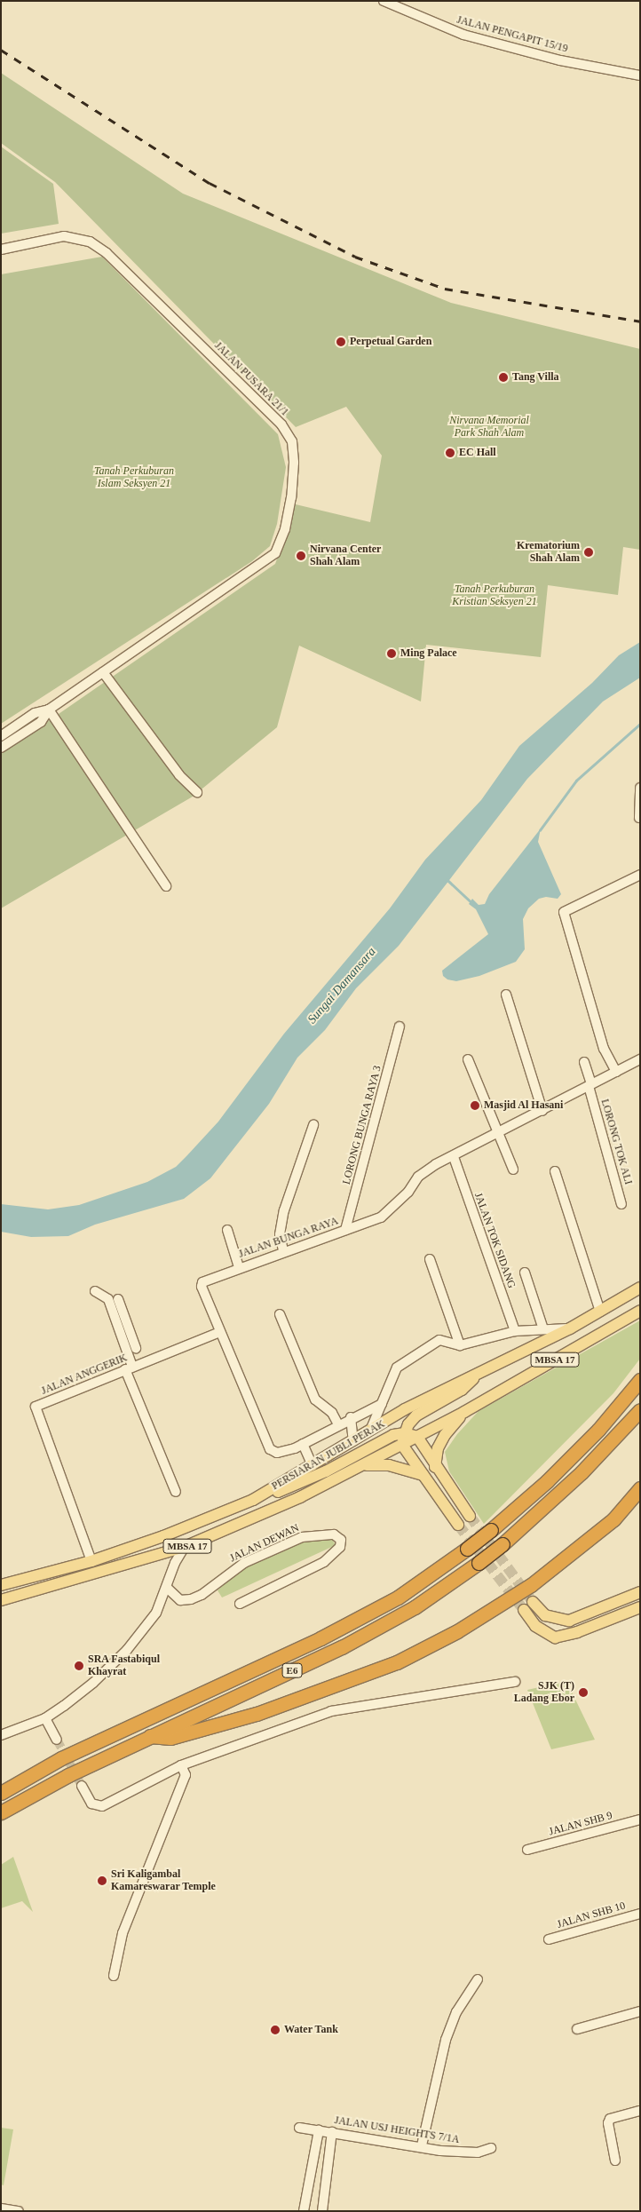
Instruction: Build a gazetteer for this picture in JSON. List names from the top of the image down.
{
  "streets": {
    "highway": ["E6"],
    "main road": ["MBSA 17", "PERSIARAN JUBLI PERAK"],
    "street": [
      "JALAN PENGAPIT 15/19",
      "JALAN PUSARA 21/1",
      "LORONG BUNGA RAYA 3",
      "LORONG TOK ALI",
      "JALAN BUNGA RAYA",
      "JALAN TOK SIDANG",
      "JALAN ANGGERIK",
      "JALAN DEWAN",
      "JALAN SHB 9",
      "JALAN SHB 10",
      "JALAN USJ HEIGHTS 7/1A"
    ]
  },
  "crossings": [
    ["LORONG BUNGA RAYA 3", "JALAN BUNGA RAYA"],
    ["LORONG TOK ALI", "JALAN BUNGA RAYA"],
    ["JALAN BUNGA RAYA", "JALAN TOK SIDANG"],
    ["JALAN BUNGA RAYA", "JALAN ANGGERIK"],
    ["JALAN ANGGERIK", "PERSIARAN JUBLI PERAK"]
  ],
  "water": ["Sungai Damansara"],
  "parks": ["Nirvana Memorial Park Shah Alam", "Tanah Perkuburan Islam Seksyen 21", "Tanah Perkuburan Kristian Seksyen 21"],
  "places": [
    "Perpetual Garden",
    "Tang Villa",
    "EC Hall",
    "Krematorium Shah Alam",
    "Nirvana Center Shah Alam",
    "Ming Palace",
    "Masjid Al Hasani",
    "SRA Fastabiqul Khayrat",
    "SJK (T) Ladang Ebor",
    "Sri Kaligambal Kamareswarar Temple",
    "Water Tank"
  ]
}
